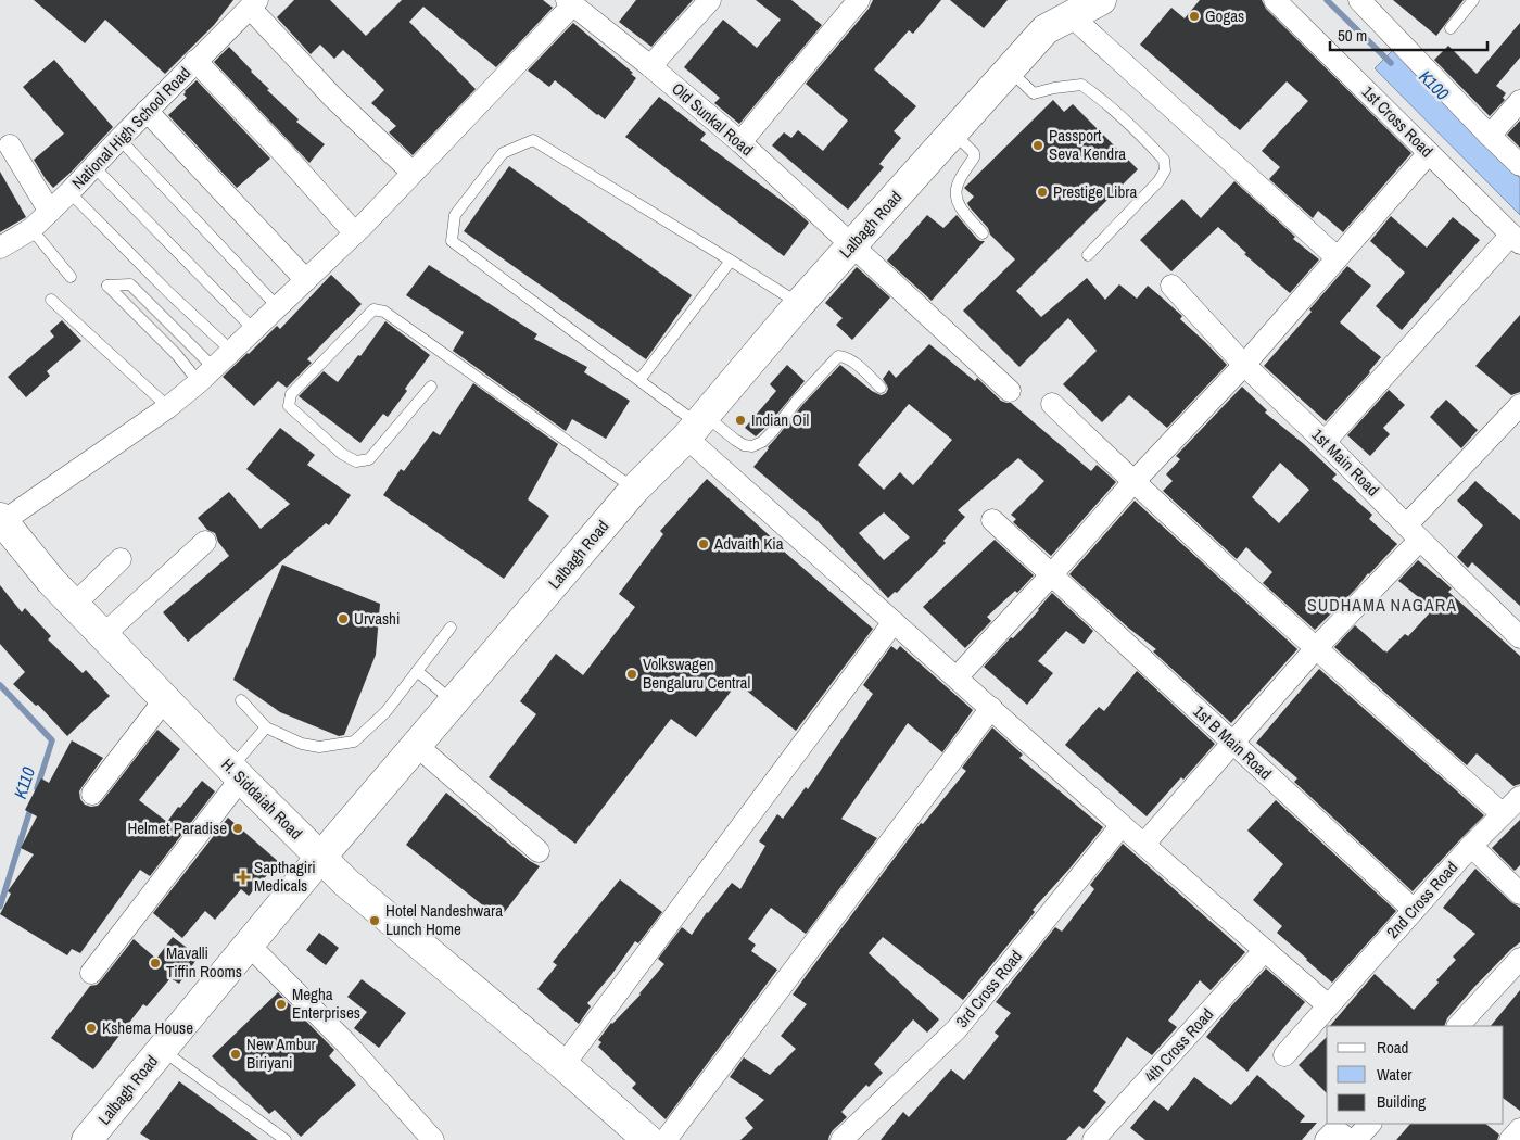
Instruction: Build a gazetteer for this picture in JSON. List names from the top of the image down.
{
  "streets": {
    "main road": ["Lalbagh Road", "H. Siddaiah Road"],
    "street": [
      "Old Sunkal Road",
      "1st Cross Road",
      "National High School Road",
      "1st Main Road",
      "1st B Main Road",
      "2nd Cross Road",
      "3rd Cross Road",
      "4th Cross Road"
    ]
  },
  "crossings": [
    ["Old Sunkal Road", "Lalbagh Road"],
    ["Lalbagh Road", "H. Siddaiah Road"],
    ["1st B Main Road", "2nd Cross Road"]
  ],
  "districts": ["SUDHAMA NAGARA"],
  "water": ["K100", "K110"],
  "places": {
    "other": [
      "Gogas",
      "Passport Seva Kendra",
      "Prestige Libra",
      "Indian Oil",
      "Advaith Kia",
      "Urvashi",
      "Volkswagen Bengaluru Central",
      "Helmet Paradise",
      "Hotel Nandeshwara Lunch Home",
      "Mavalli Tiffin Rooms",
      "Megha Enterprises",
      "Kshema House",
      "New Ambur Biriyani"
    ],
    "health": ["Sapthagiri Medicals"]
  },
  "legend": ["Road", "Water", "Building"],
  "scale_bar": "50 m"
}
